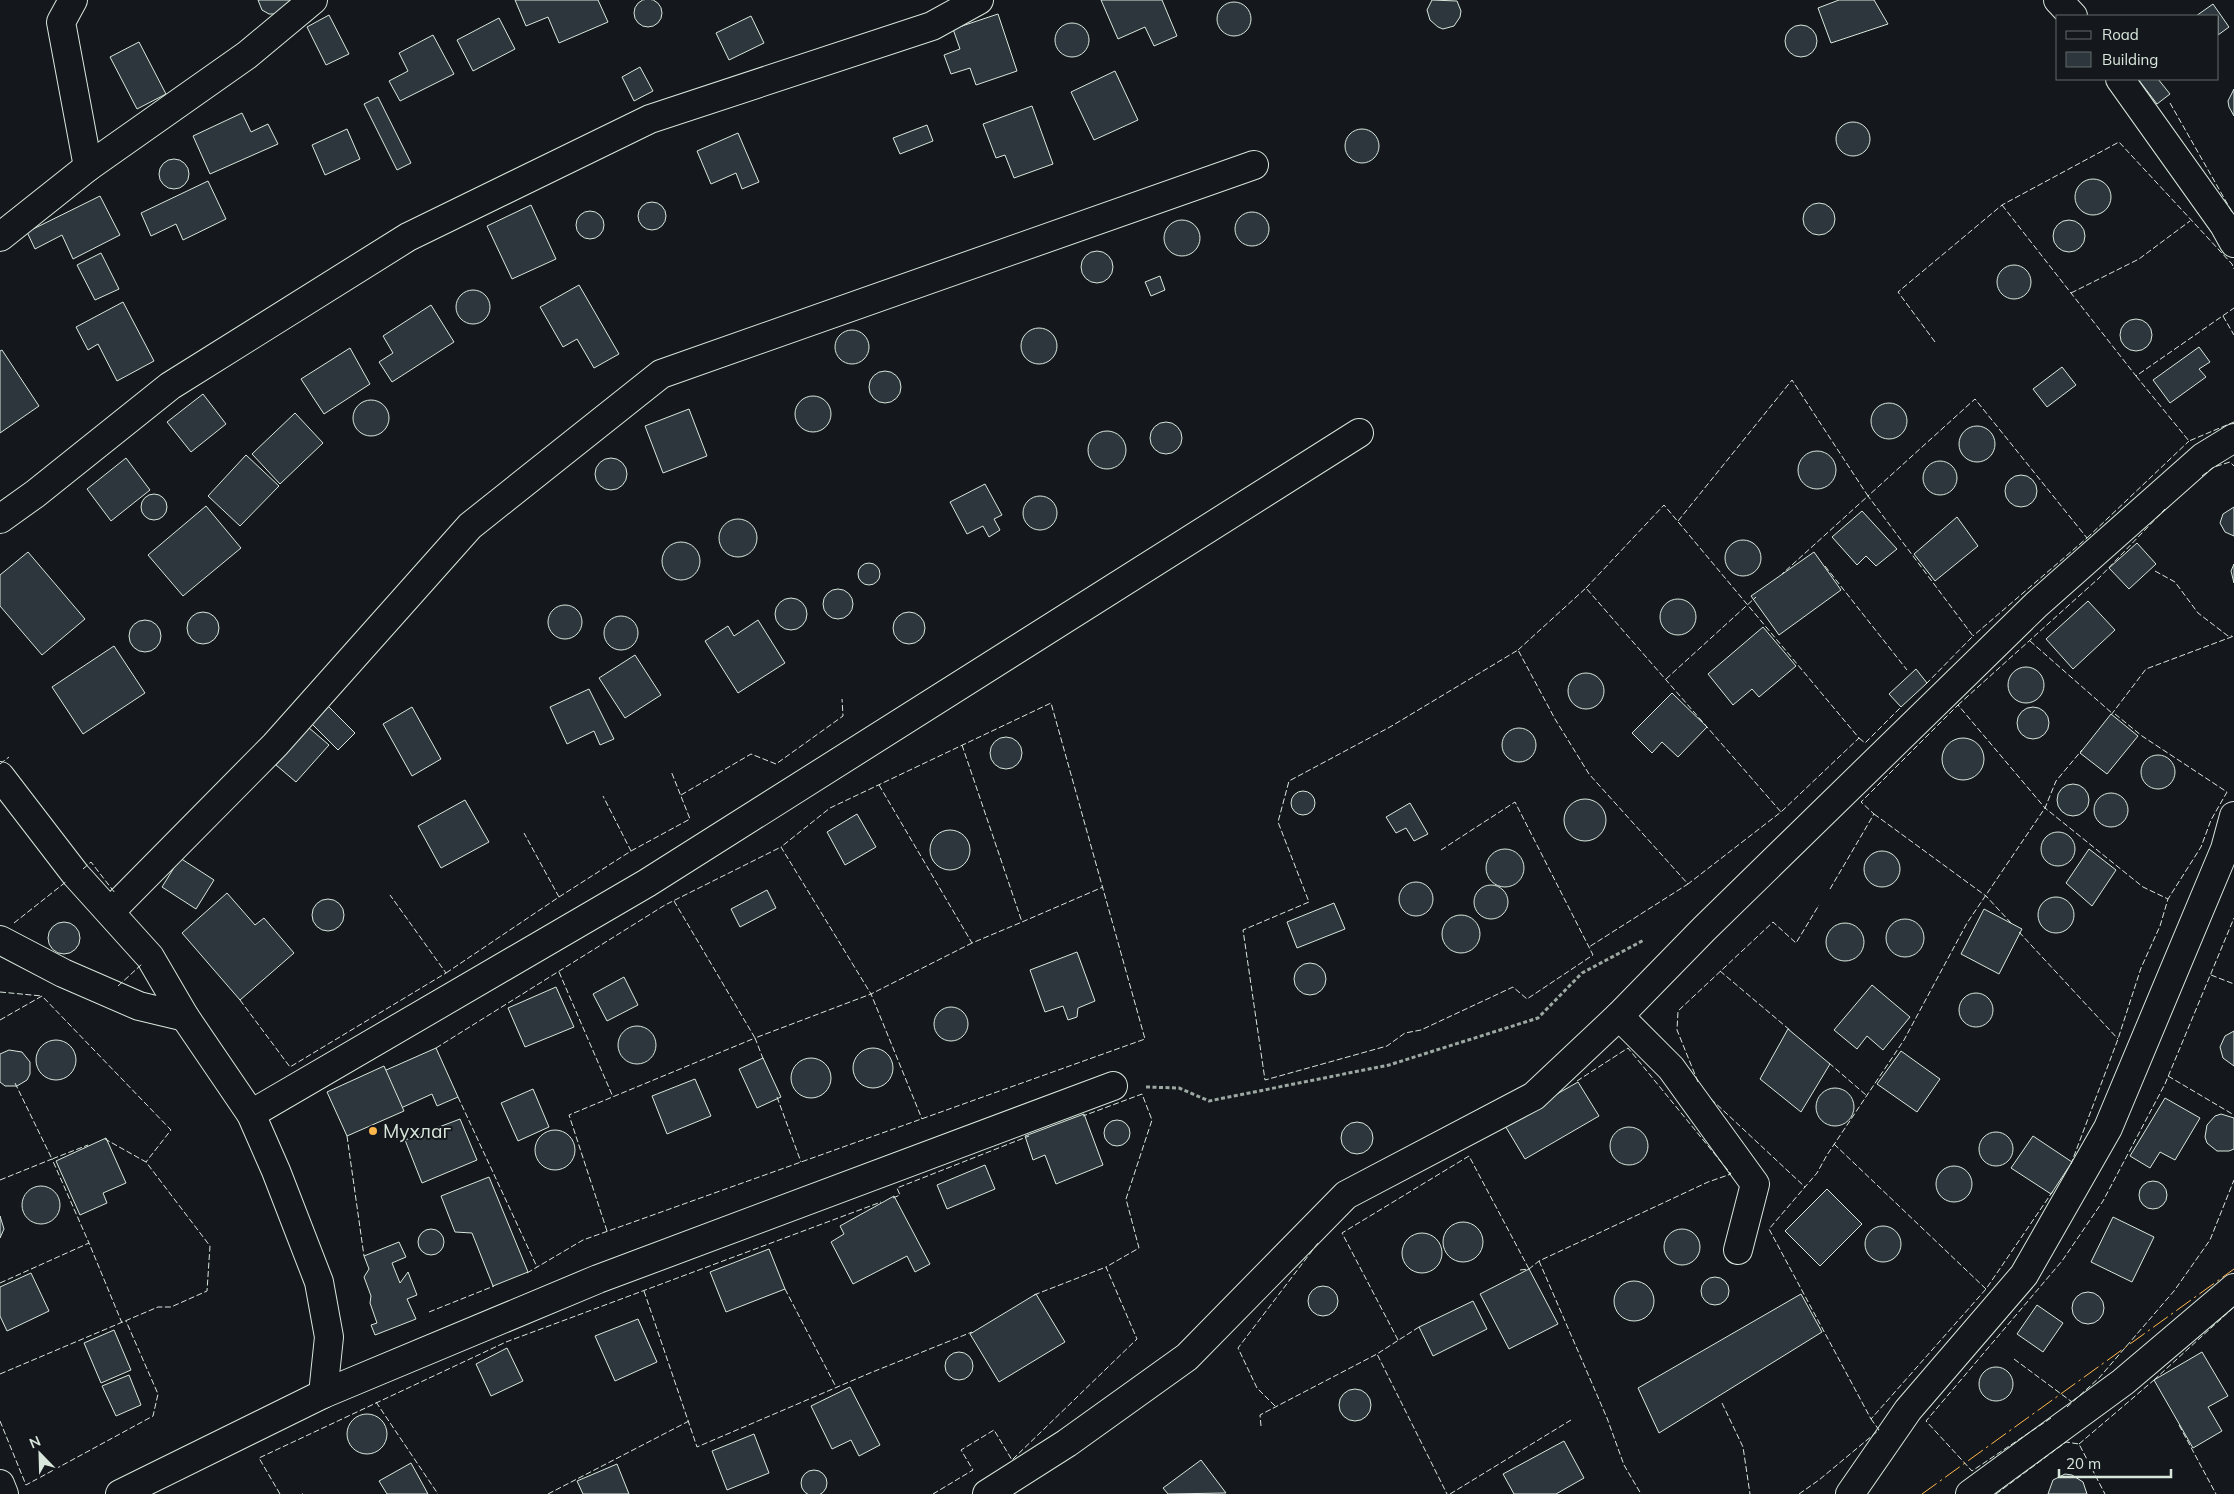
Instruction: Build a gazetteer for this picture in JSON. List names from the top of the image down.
{
  "places": ["Мухлаг"],
  "legend": ["Road", "Building"],
  "scale_bar": "20 m",
  "north": "top left"
}
